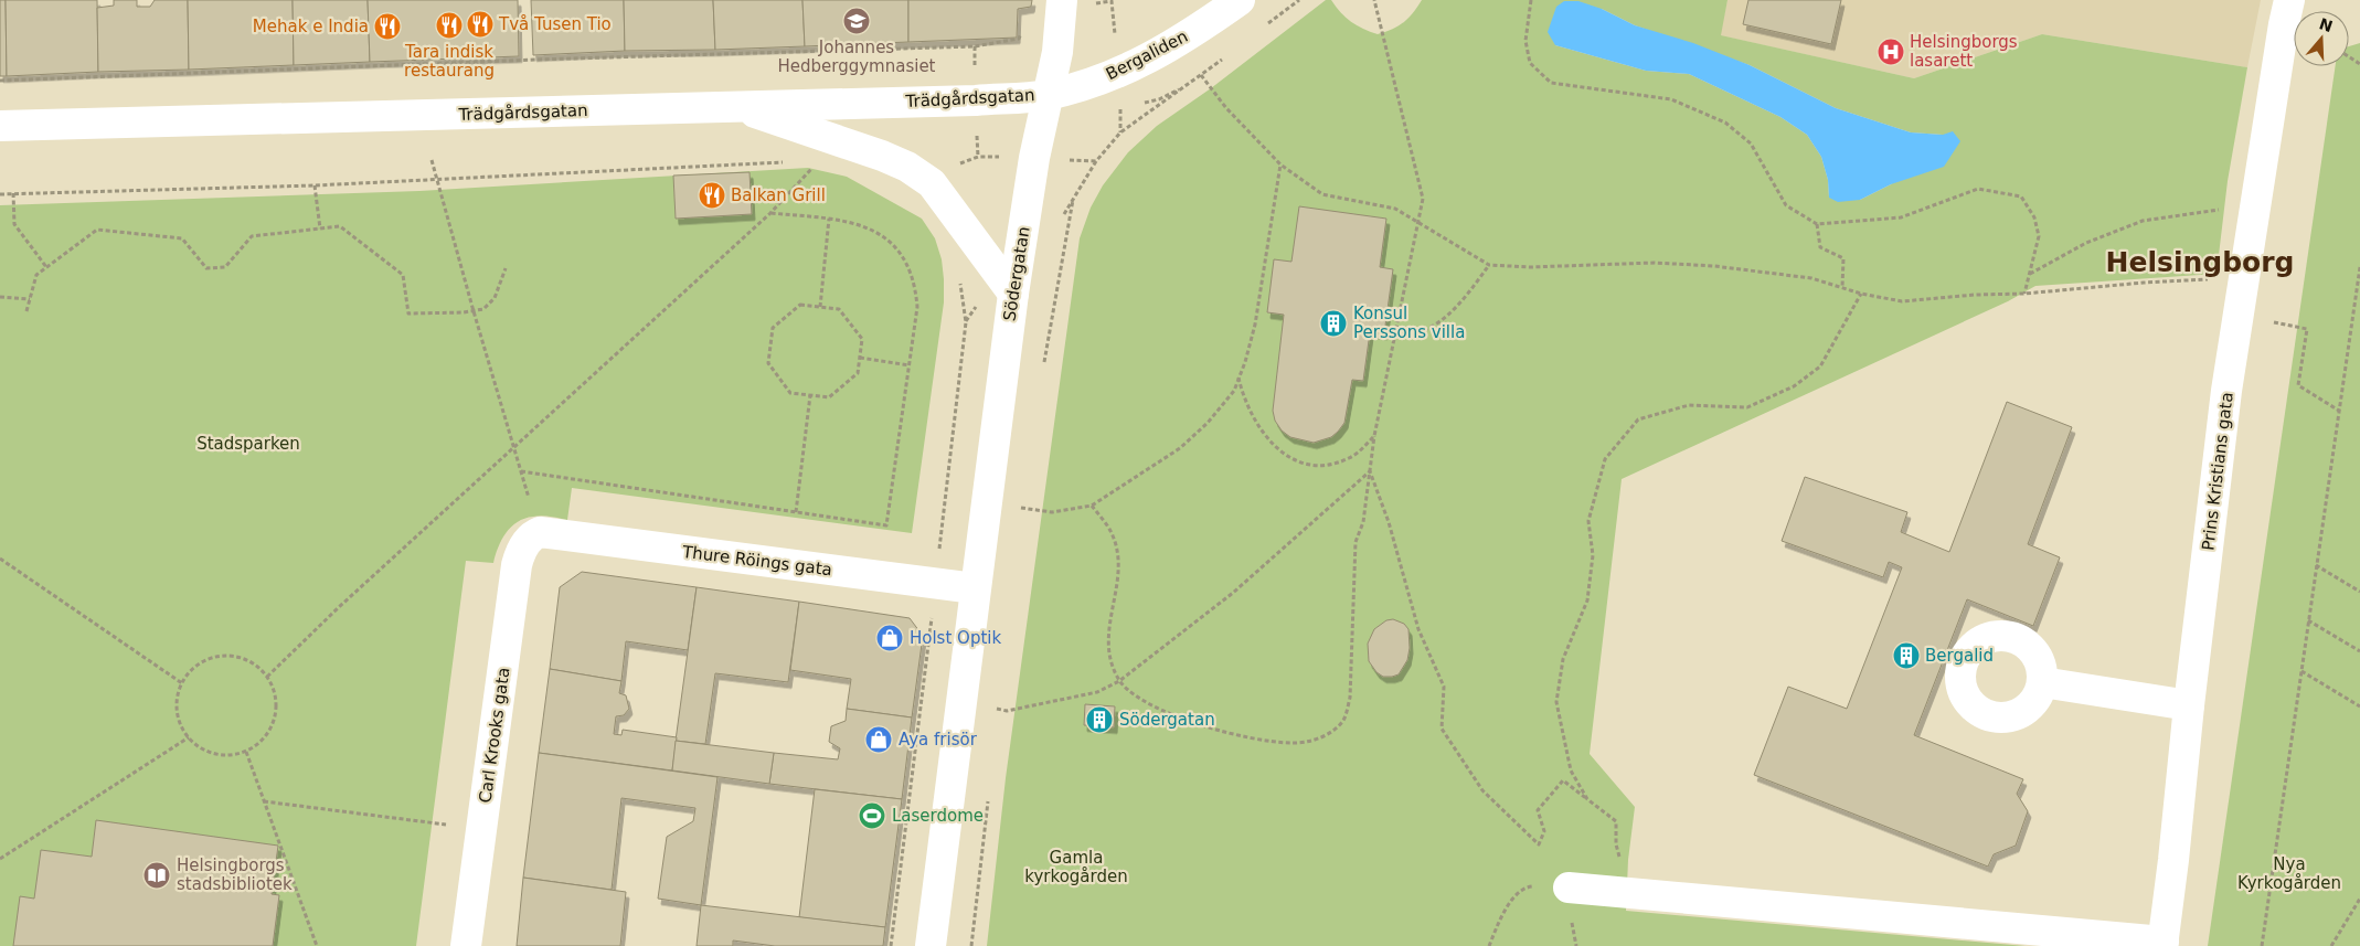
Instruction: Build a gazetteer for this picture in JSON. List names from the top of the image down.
{
  "streets": {
    "street": [
      "Bergaliden",
      "Trädgårdsgatan",
      "Södergatan",
      "Prins Kristians gata",
      "Thure Röings gata",
      "Carl Krooks gata"
    ]
  },
  "crossings": [
    ["Bergaliden", "Trädgårdsgatan"],
    ["Bergaliden", "Södergatan"],
    ["Trädgårdsgatan", "Södergatan"],
    ["Södergatan", "Thure Röings gata"],
    ["Thure Röings gata", "Carl Krooks gata"]
  ],
  "districts": ["Helsingborg"],
  "parks": ["Stadsparken", "Gamla kyrkogården", "Nya Kyrkogården"],
  "places": {
    "school or university": ["Johannes Hedberggymnasiet"],
    "restaurant": [
      "Två Tusen Tio",
      "Tara indisk restaurang",
      "Mehak e India",
      "Balkan Grill"
    ],
    "hospital": ["Helsingborgs lasarett"],
    "building": ["Konsul Perssons villa", "Bergalid", "Södergatan"],
    "shop": ["Holst Optik", "Aya frisör"],
    "sports": ["Laserdome"],
    "library": ["Helsingborgs stadsbibliotek"]
  },
  "north": "top"
}
